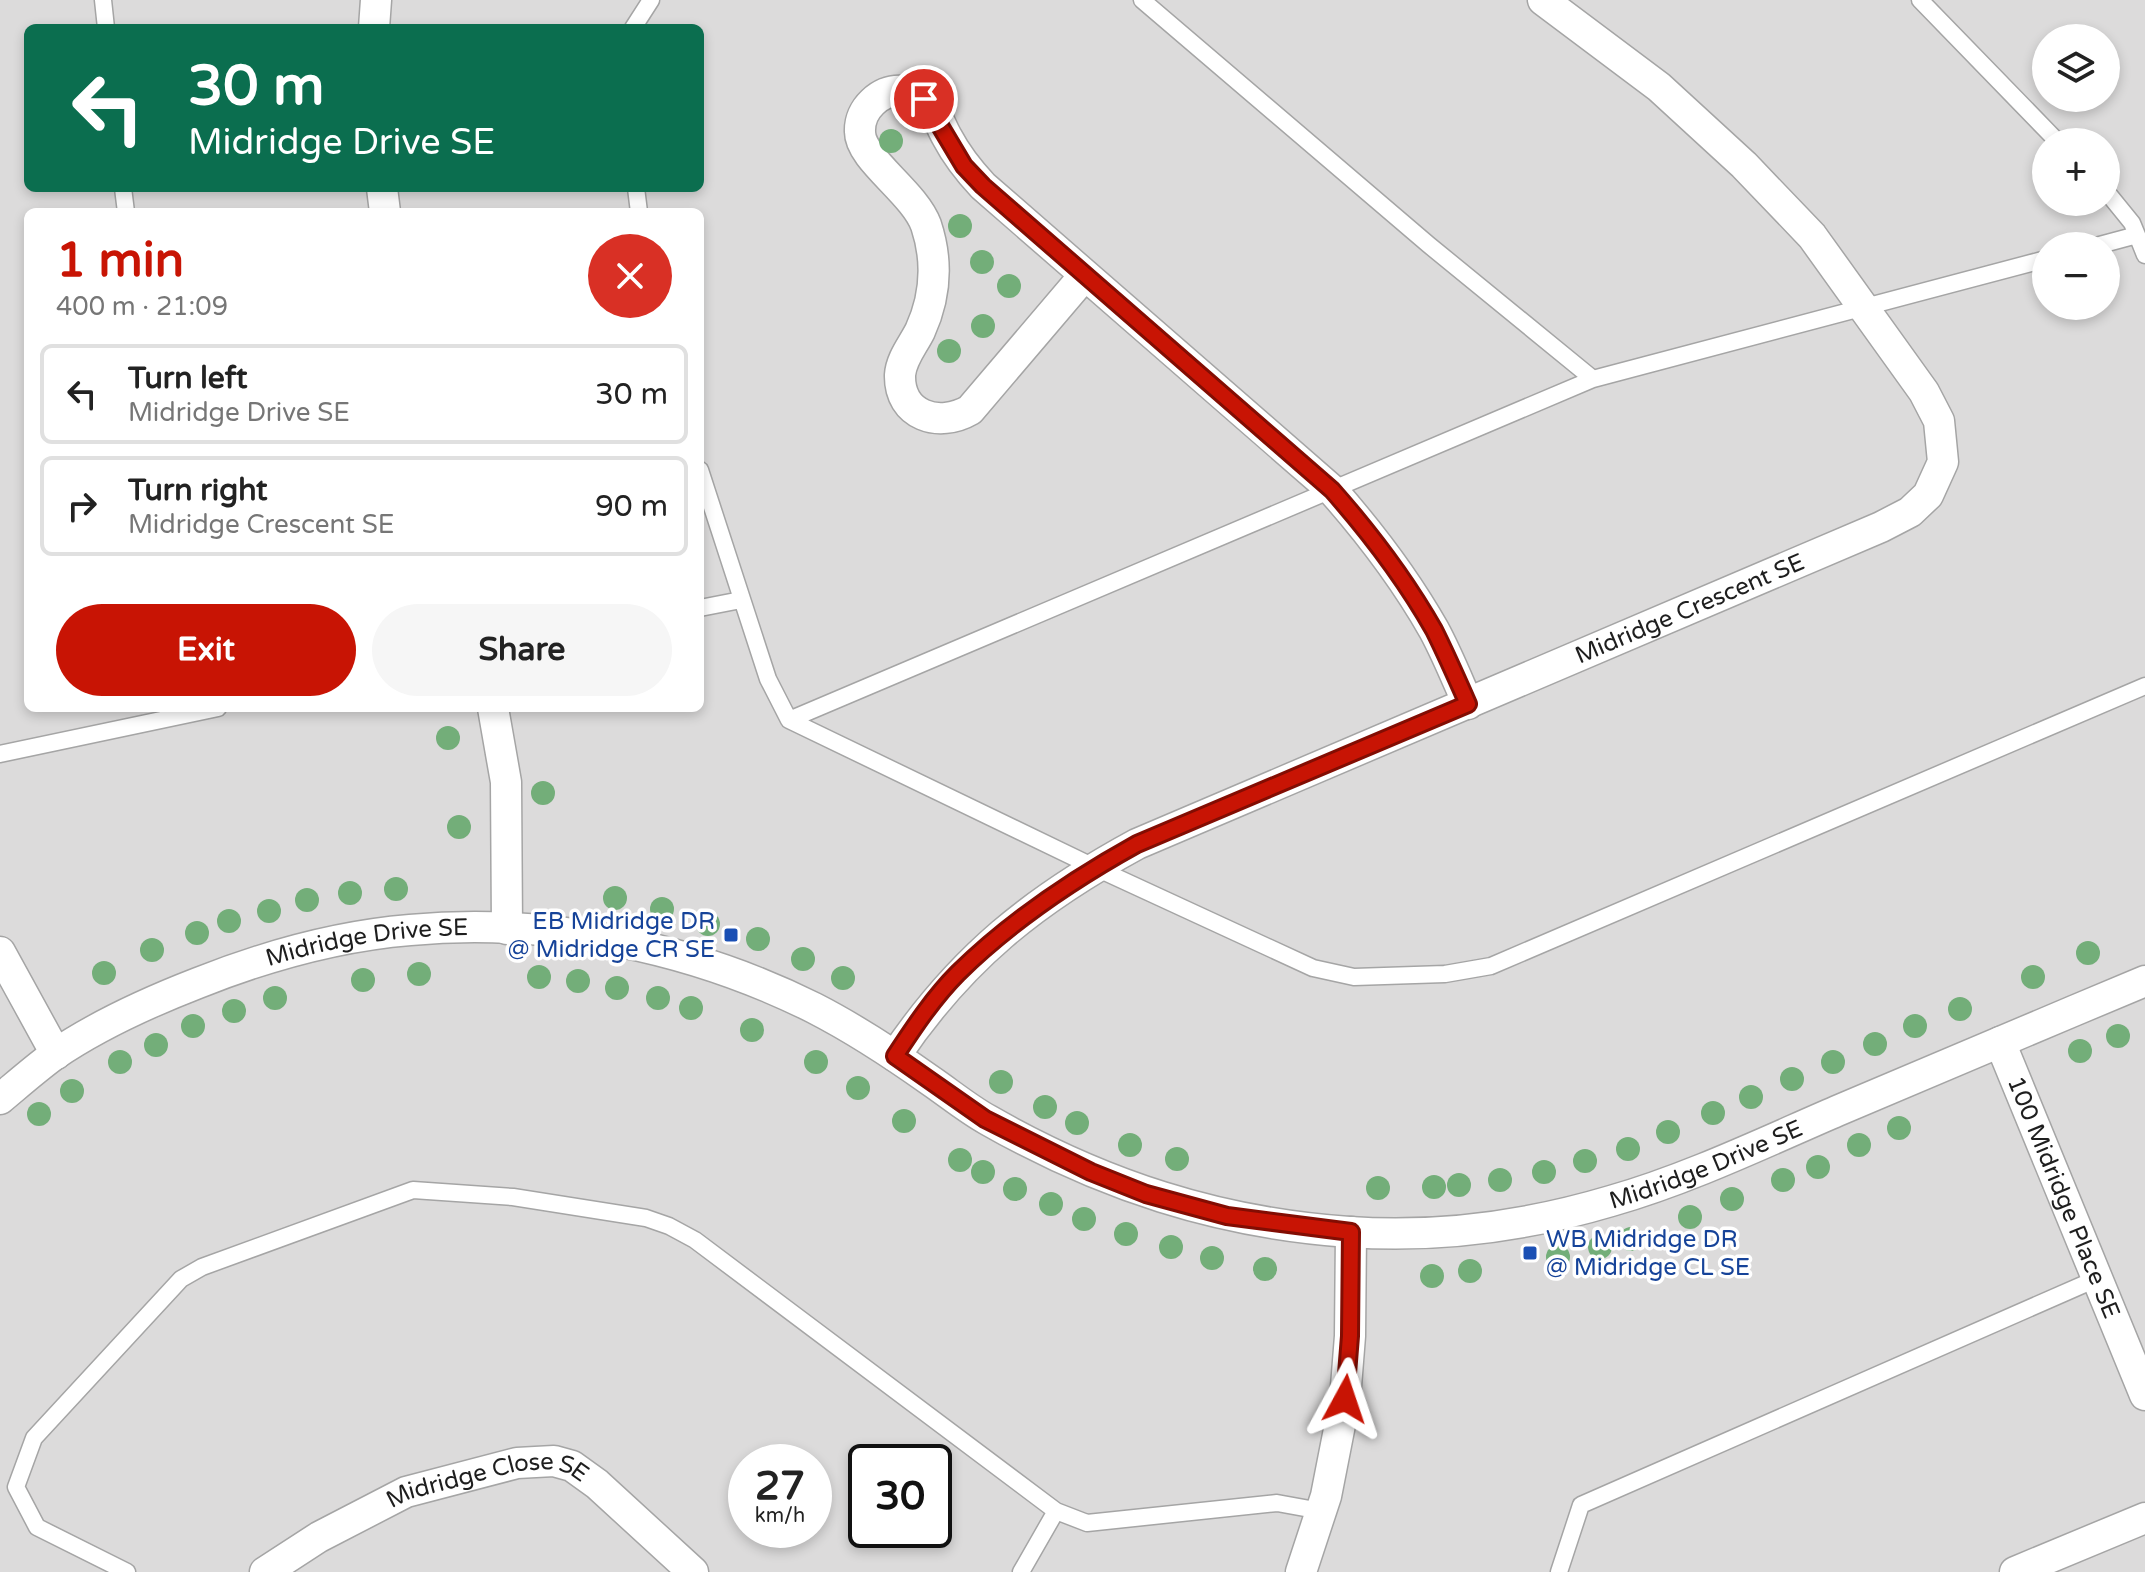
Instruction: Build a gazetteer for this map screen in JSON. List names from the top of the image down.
{
  "streets": {
    "street": [
      "Midridge Crescent SE",
      "Midridge Drive SE",
      "100 Midridge Place SE",
      "Midridge Close SE"
    ]
  },
  "crossings": [
    ["Midridge Crescent SE", "Midridge Drive SE"],
    ["Midridge Drive SE", "100 Midridge Place SE"]
  ],
  "places": {
    "transit": ["EB Midridge DR @ Midridge CR SE", "WB Midridge DR @ Midridge CL SE"]
  },
  "page": {
    "map_buttons": ["+", "−"],
    "turn": ["30 m", "Midridge Drive SE"],
    "heading": ["1 min", "400 m · 21:09"],
    "list": [
      {
        "name": "Turn left",
        "note": "Midridge Drive SE",
        "value": "30 m"
      },
      {
        "name": "Turn right",
        "note": "Midridge Crescent SE",
        "value": "90 m"
      }
    ],
    "buttons": ["Exit", "Share"],
    "speed": "27 km/h",
    "limit": "30"
  }
}
